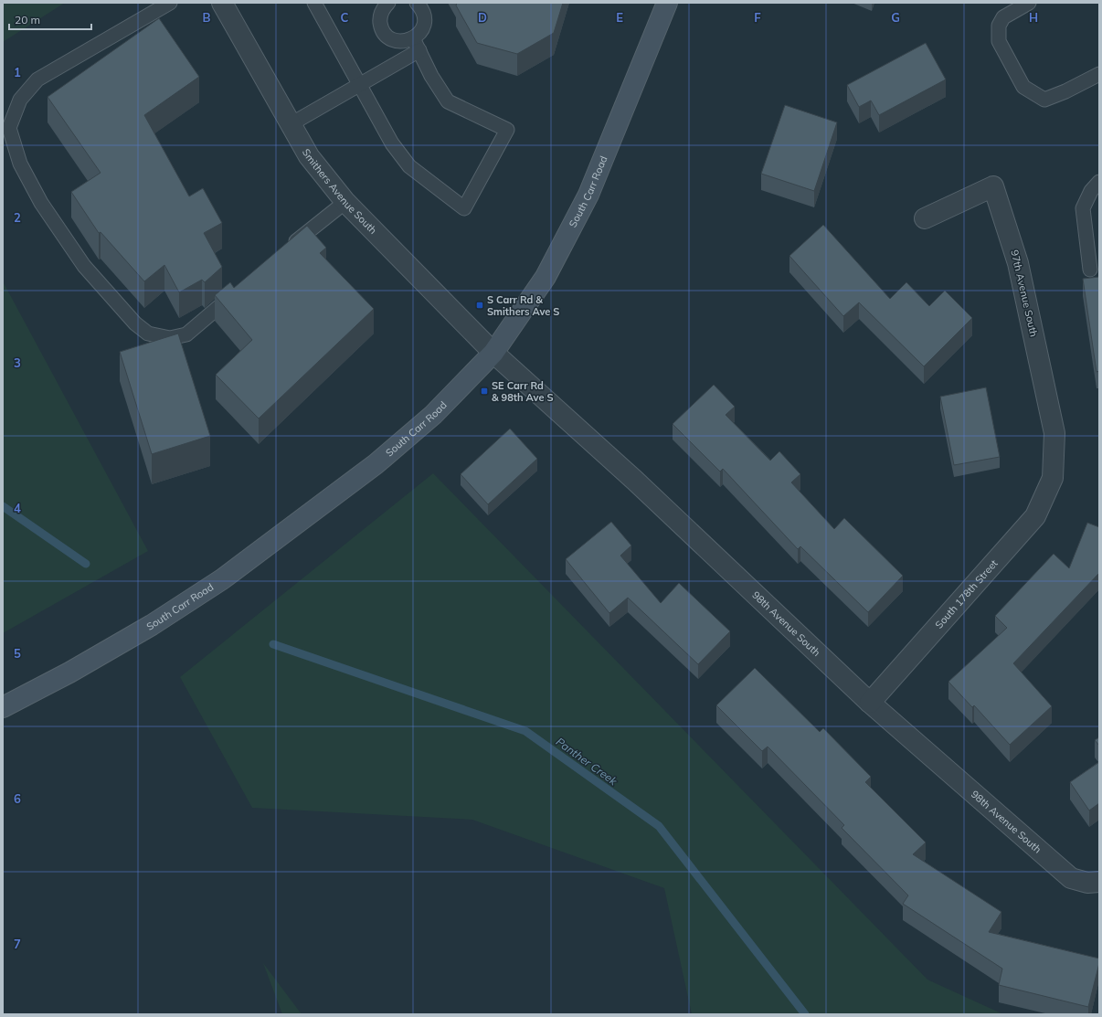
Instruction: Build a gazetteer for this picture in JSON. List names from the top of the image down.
{
  "streets": {
    "main road": ["South Carr Road"],
    "street": [
      "Smithers Avenue South",
      "97th Avenue South",
      "South 178th Street",
      "98th Avenue South"
    ]
  },
  "crossings": [
    ["Smithers Avenue South", "South Carr Road"],
    ["Smithers Avenue South", "98th Avenue South"],
    ["South Carr Road", "98th Avenue South"],
    ["97th Avenue South", "South 178th Street"],
    ["South 178th Street", "98th Avenue South"]
  ],
  "water": ["Panther Creek"],
  "places": {
    "transit": ["S Carr Rd & Smithers Ave S", "SE Carr Rd & 98th Ave S"]
  },
  "scale_bar": "20 m",
  "grid": {
    "columns": [
      "B",
      "C",
      "D",
      "E",
      "F",
      "G",
      "H"
    ],
    "rows": [
      "1",
      "2",
      "3",
      "4",
      "5",
      "6",
      "7"
    ]
  }
}
